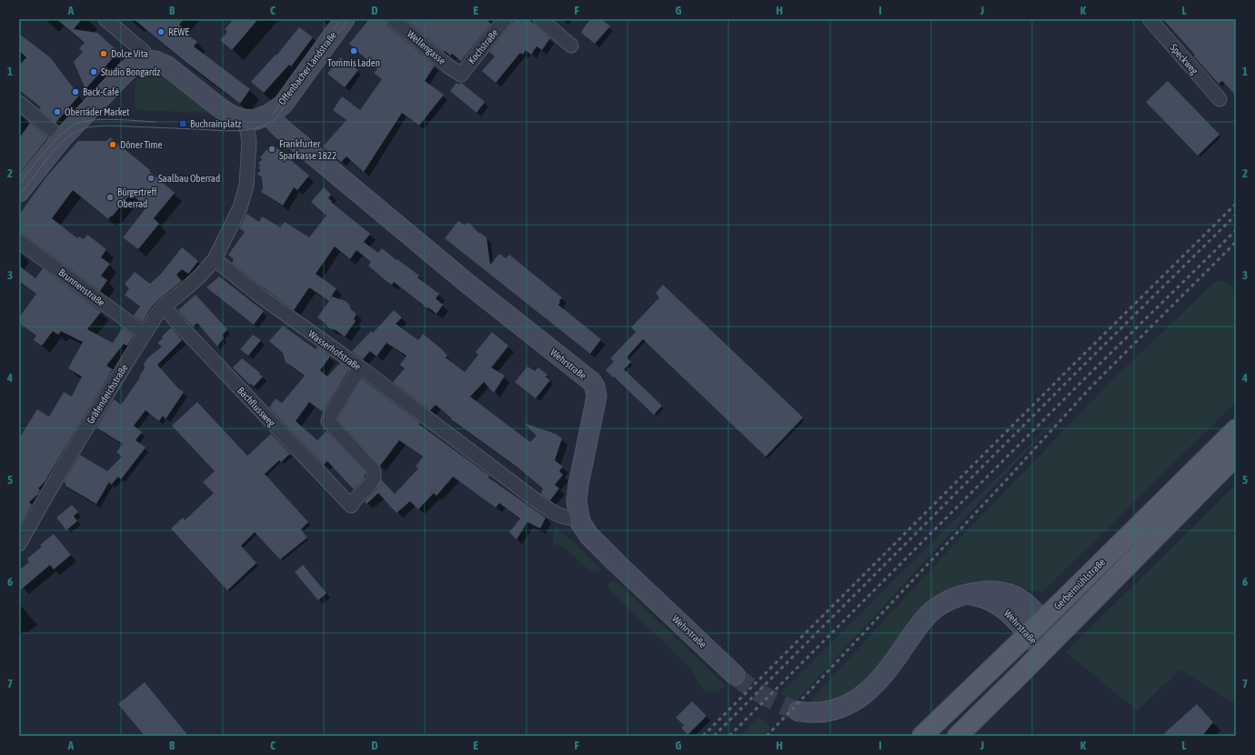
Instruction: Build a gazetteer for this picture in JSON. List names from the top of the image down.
{
  "streets": {
    "main road": ["Gerbermühlstraße"],
    "street": [
      "Kochstraße",
      "Wellengasse",
      "Speckweg",
      "Offenbacher Landstraße",
      "Brunnenstraße",
      "Wasserhofstraße",
      "Wehrstraße",
      "Gräfendeichstraße",
      "Bachflussweg"
    ]
  },
  "crossings": [
    ["Kochstraße", "Wellengasse"],
    ["Offenbacher Landstraße", "Wehrstraße"],
    ["Brunnenstraße", "Gräfendeichstraße"],
    ["Wasserhofstraße", "Wehrstraße"],
    ["Wasserhofstraße", "Gräfendeichstraße"],
    ["Wasserhofstraße", "Bachflussweg"],
    ["Wehrstraße", "Gerbermühlstraße"],
    ["Gräfendeichstraße", "Bachflussweg"]
  ],
  "places": {
    "other": [
      "REWE",
      "Tommis Laden",
      "Dolce Vita",
      "Studio Bongardz",
      "Back-Café",
      "Oberräder Market",
      "Döner Time",
      "Frankfurter Sparkasse 1822",
      "Saalbau Oberrad",
      "Bürgertreff Oberrad"
    ],
    "transit": ["Buchrainplatz"]
  },
  "grid": {
    "columns": [
      "A",
      "B",
      "C",
      "D",
      "E",
      "F",
      "G",
      "H",
      "I",
      "J",
      "K",
      "L"
    ],
    "rows": [
      "1",
      "2",
      "3",
      "4",
      "5",
      "6",
      "7"
    ]
  }
}
